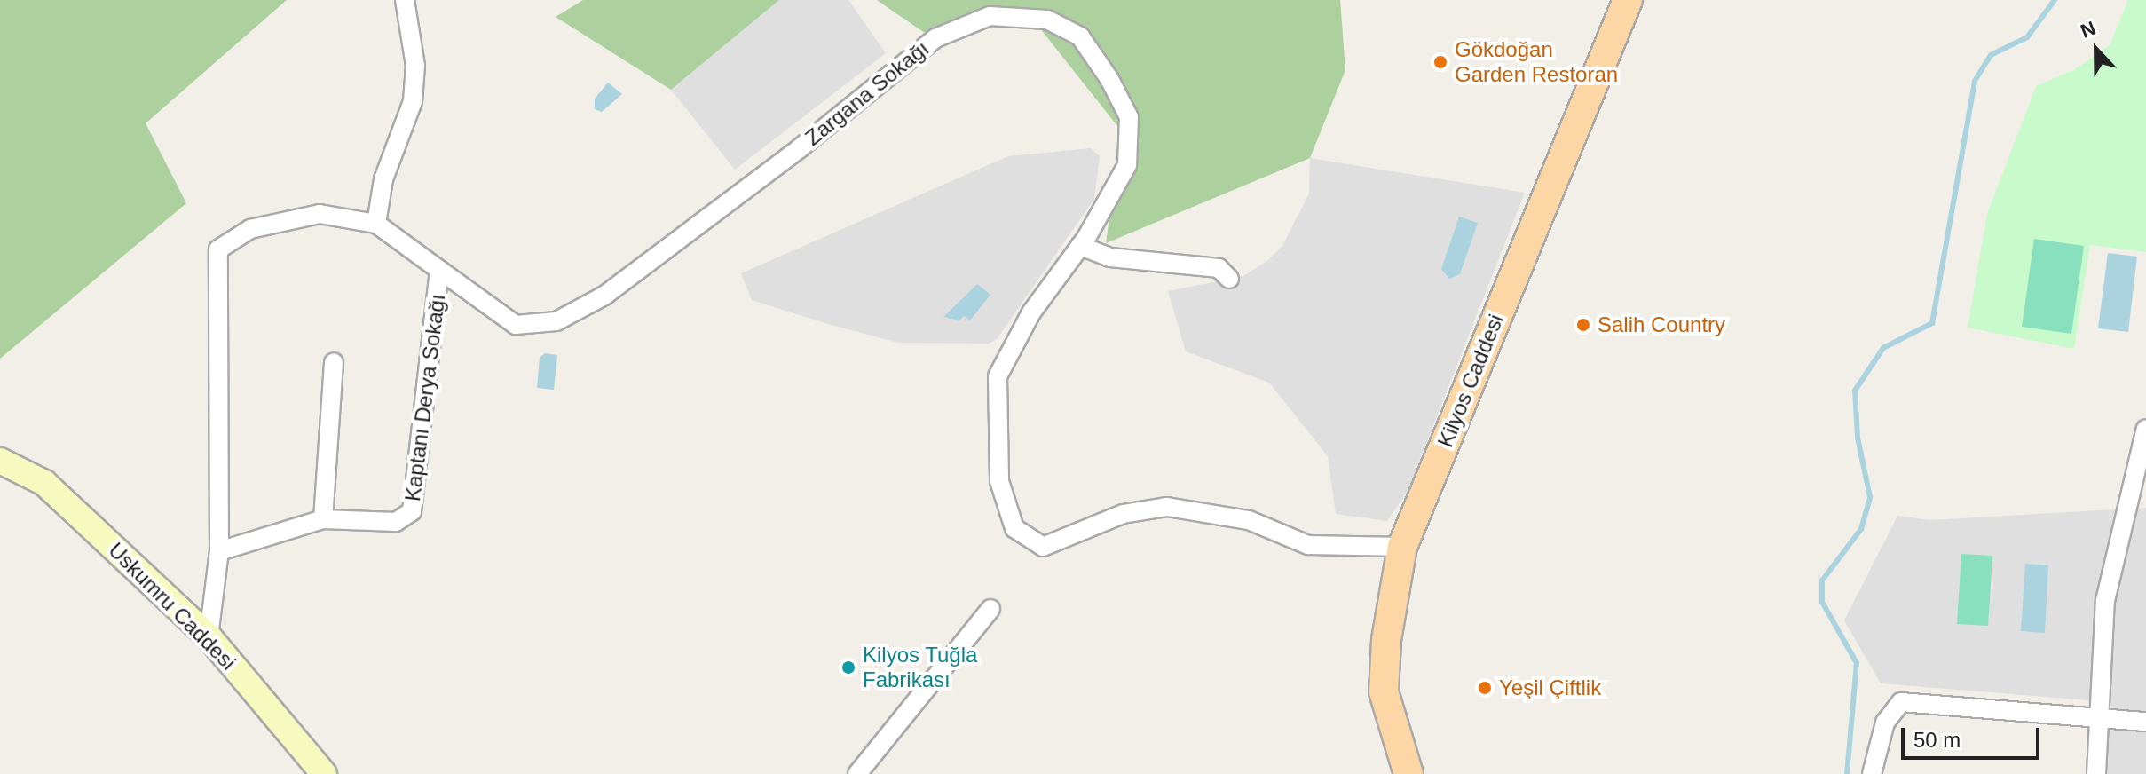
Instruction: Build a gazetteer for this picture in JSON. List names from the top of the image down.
{
  "streets": {
    "main road": ["Kilyos Caddesi", "Uskumru Caddesi"],
    "street": ["Zargana Sokağı", "Kaptanı Derya Sokağı"]
  },
  "crossings": [
    ["Zargana Sokağı", "Kilyos Caddesi"],
    ["Zargana Sokağı", "Kaptanı Derya Sokağı"],
    ["Kaptanı Derya Sokağı", "Uskumru Caddesi"]
  ],
  "places": [
    "Gökdoğan Garden Restoran",
    "Salih Country",
    "Kilyos Tuğla Fabrikası",
    "Yeşil Çiftlik"
  ],
  "scale_bar": "50 m",
  "north": "top"
}
